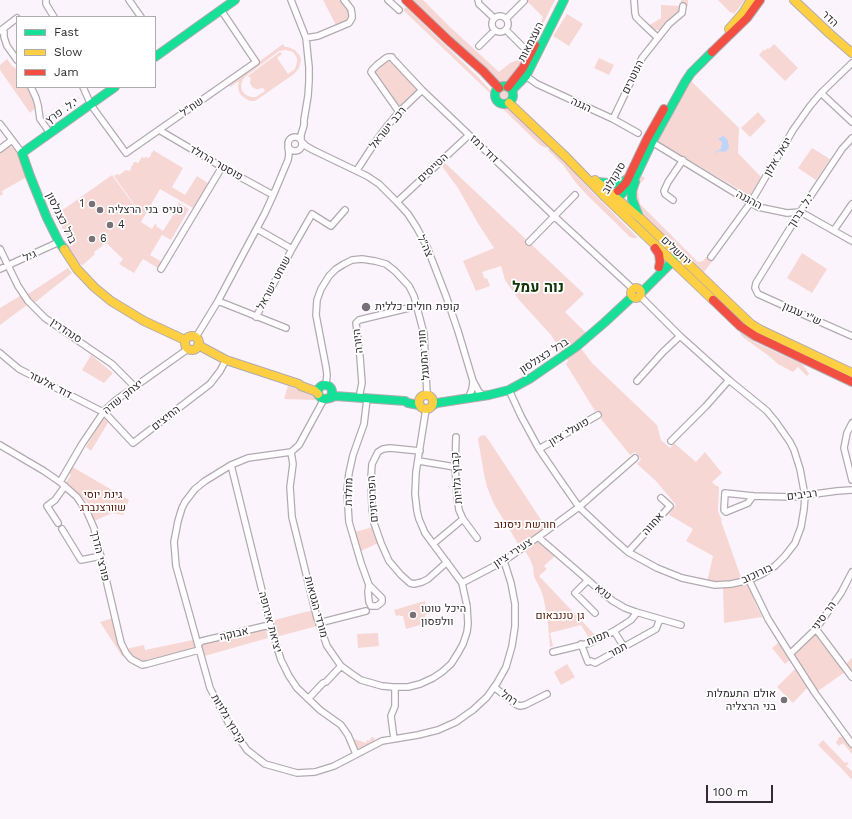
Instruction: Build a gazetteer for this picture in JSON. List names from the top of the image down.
{
  "streets": {
    "street": [
      "הדר",
      "העצמאות",
      "הנוטרים",
      "הגנה",
      "שח\"ל",
      "י.ל. פרץ",
      "רכב ישראל",
      "דוד רמז",
      "יגאל אלון",
      "פוסטר הרולד",
      "הטייסים",
      "סוקולוב",
      "ההגנה",
      "י.ל. ברוך",
      "ברל כצנלסון",
      "צה\"ל",
      "ירושלים",
      "גיל",
      "שוחט ישראל",
      "ש\"י עגנון",
      "סנהדרין",
      "היורה",
      "חוני המעגל",
      "דוד אלעזר",
      "יצחק שדה",
      "החיצים",
      "פועלי ציון",
      "קבוץ גלויות",
      "מולדת",
      "רביבים",
      "הפרטיזנים",
      "אחווה",
      "צעירי ציון",
      "פורצי הדרך",
      "בורוכוב",
      "טנא",
      "מורדי הגטאות",
      "הר סיני",
      "יציאת אירופה",
      "אבוקה",
      "תפוח",
      "תמר",
      "רחל",
      "קיבוץ גלויות"
    ]
  },
  "crossings": [
    ["העצמאות", "הגנה"],
    ["הנוטרים", "הגנה"],
    ["שח\"ל", "י.ל. פרץ"],
    ["שח\"ל", "פוסטר הרולד"],
    ["י.ל. פרץ", "ברל כצנלסון"],
    ["רכב ישראל", "דוד רמז"],
    ["רכב ישראל", "צה\"ל"],
    ["דוד רמז", "הטייסים"],
    ["דוד רמז", "ברל כצנלסון"],
    ["דוד רמז", "בורוכוב"],
    ["יגאל אלון", "ההגנה"],
    ["הטייסים", "צה\"ל"],
    ["סוקולוב", "ההגנה"],
    ["סוקולוב", "ירושלים"],
    ["ההגנה", "י.ל. ברוך"],
    ["י.ל. ברוך", "ש\"י עגנון"],
    ["ברל כצנלסון", "צה\"ל"],
    ["ברל כצנלסון", "ירושלים"],
    ["ברל כצנלסון", "גיל"],
    ["ברל כצנלסון", "חוני המעגל"],
    ["ברל כצנלסון", "יצחק שדה"],
    ["ברל כצנלסון", "בורוכוב"],
    ["ברל כצנלסון", "מורדי הגטאות"],
    ["גיל", "סנהדרין"],
    ["סנהדרין", "יצחק שדה"],
    ["היורה", "חוני המעגל"],
    ["היורה", "מולדת"],
    ["חוני המעגל", "מורדי הגטאות"],
    ["דוד אלעזר", "יצחק שדה"],
    ["דוד אלעזר", "החיצים"],
    ["יצחק שדה", "החיצים"],
    ["יצחק שדה", "פורצי הדרך"],
    ["פועלי ציון", "בורוכוב"],
    ["רביבים", "בורוכוב"],
    ["הפרטיזנים", "מורדי הגטאות"],
    ["אחווה", "בורוכוב"],
    ["צעירי ציון", "בורוכוב"],
    ["צעירי ציון", "טנא"],
    ["צעירי ציון", "מורדי הגטאות"],
    ["צעירי ציון", "קיבוץ גלויות"],
    ["פורצי הדרך", "אבוקה"],
    ["טנא", "תפוח"],
    ["טנא", "תמר"],
    ["מורדי הגטאות", "קיבוץ גלויות"],
    ["יציאת אירופה", "אבוקה"],
    ["יציאת אירופה", "קיבוץ גלויות"],
    ["אבוקה", "קיבוץ גלויות"],
    ["תפוח", "תמר"],
    ["רחל", "קיבוץ גלויות"]
  ],
  "districts": ["נוה עמל"],
  "parks": ["גינת יוסי שוורצנברג", "חורשת ניסנוב", "גן טננבאום"],
  "places": [
    "1",
    "טניס בני הרצליה",
    "4",
    "6",
    "קופת חולים כללית",
    "היכל טוטו וולפסון",
    "אולם התעמלות בני הרצליה"
  ],
  "legend": ["Fast", "Slow", "Jam"],
  "scale_bar": "100 m"
}
